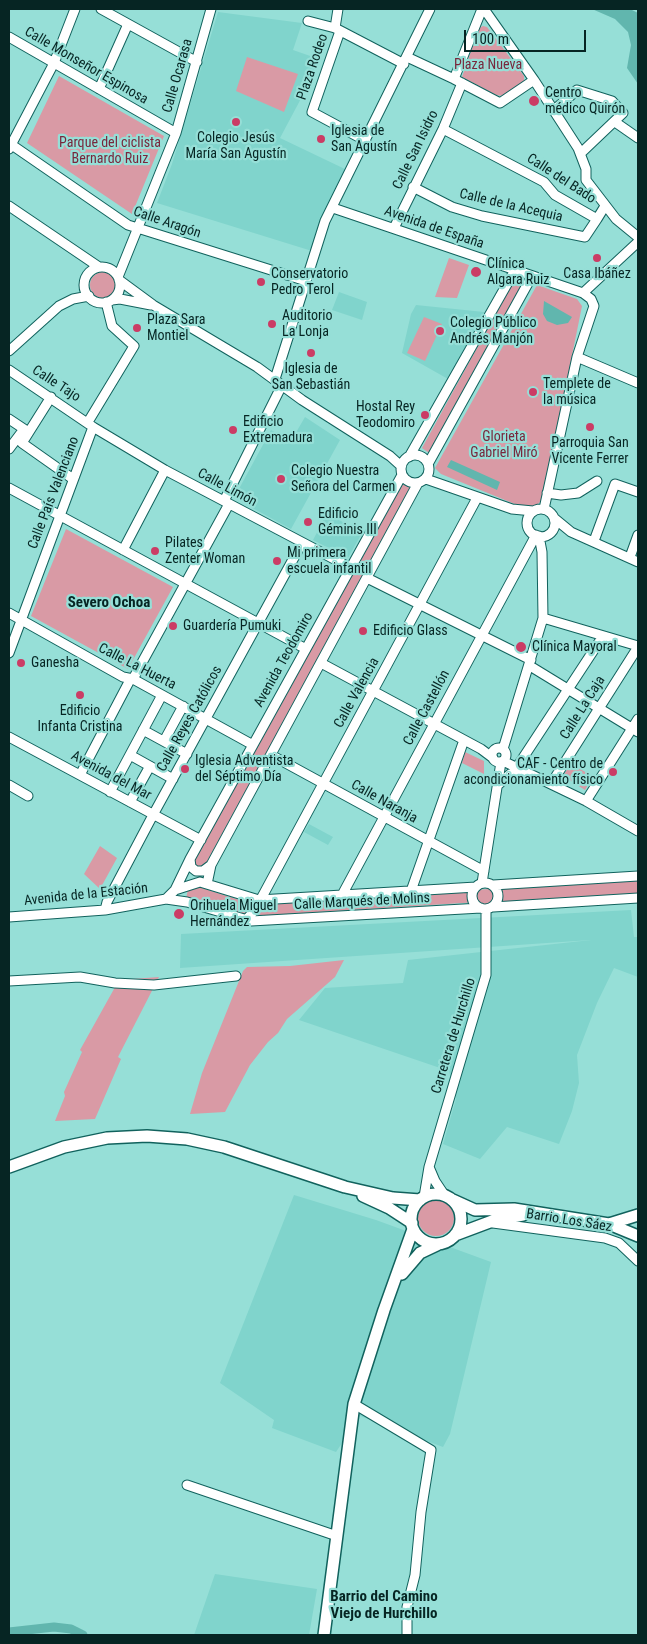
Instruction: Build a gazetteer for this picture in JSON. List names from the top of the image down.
{
  "streets": {
    "street": [
      "Calle Monseñor Espinosa",
      "Plaza Rodeo",
      "Calle Ocarasa",
      "Calle San Isidro",
      "Calle del Bado",
      "Calle de la Acequia",
      "Calle Aragón",
      "Avenida de España",
      "Calle Tajo",
      "Calle Limón",
      "Calle País Valenciano",
      "Avenida Teodomiro",
      "Calle La Huerta",
      "Calle Valencia",
      "Calle Castellón",
      "Calle La Caja",
      "Calle Reyes Católicos",
      "Avenida del Mar",
      "Calle Naranja",
      "Avenida de la Estación",
      "Calle Marqués de Molins",
      "Carretera de Hurchillo",
      "Barrio Los Sáez"
    ]
  },
  "crossings": [
    ["Calle Monseñor Espinosa", "Calle Ocarasa"],
    ["Calle Ocarasa", "Calle Aragón"],
    ["Calle Ocarasa", "Calle País Valenciano"],
    ["Calle San Isidro", "Calle del Bado"],
    ["Calle San Isidro", "Calle de la Acequia"],
    ["Calle San Isidro", "Avenida de España"],
    ["Calle del Bado", "Calle de la Acequia"],
    ["Avenida de España", "Avenida Teodomiro"],
    ["Calle Tajo", "Calle Limón"],
    ["Calle Tajo", "Calle País Valenciano"],
    ["Calle Limón", "Calle País Valenciano"],
    ["Calle Limón", "Avenida Teodomiro"],
    ["Calle Limón", "Calle Reyes Católicos"],
    ["Calle País Valenciano", "Calle La Huerta"],
    ["Avenida Teodomiro", "Calle La Huerta"],
    ["Avenida Teodomiro", "Avenida del Mar"],
    ["Avenida Teodomiro", "Avenida de la Estación"],
    ["Avenida Teodomiro", "Calle Marqués de Molins"],
    ["Calle La Huerta", "Calle Reyes Católicos"],
    ["Calle Valencia", "Calle Naranja"],
    ["Calle Valencia", "Calle Marqués de Molins"],
    ["Calle Castellón", "Calle Naranja"],
    ["Calle Castellón", "Calle Marqués de Molins"],
    ["Calle Reyes Católicos", "Avenida del Mar"],
    ["Calle Reyes Católicos", "Avenida de la Estación"],
    ["Avenida de la Estación", "Calle Marqués de Molins"],
    ["Calle Marqués de Molins", "Carretera de Hurchillo"]
  ],
  "districts": ["Severo Ochoa", "Barrio del Camino Viejo de Hurchillo"],
  "parks": ["Plaza Nueva", "Parque del ciclista Bernardo Ruiz", "Glorieta Gabriel Miró"],
  "places": [
    "Centro médico Quirón",
    "Colegio Jesús María San Agustín",
    "Iglesia de San Agustín",
    "Casa Ibáñez",
    "Clínica Algara Ruiz",
    "Conservatorio Pedro Terol",
    "Auditorio La Lonja",
    "Plaza Sara Montiel",
    "Colegio Público Andrés Manjón",
    "Iglesia de San Sebastián",
    "Templete de la música",
    "Hostal Rey Teodomiro",
    "Parroquia San Vicente Ferrer",
    "Edificio Extremadura",
    "Colegio Nuestra Señora del Carmen",
    "Edificio Géminis III",
    "Pilates Zenter Woman",
    "Mi primera escuela infantil",
    "Guardería Pumuki",
    "Edificio Glass",
    "Clínica Mayoral",
    "Ganesha",
    "Edificio Infanta Cristina",
    "Iglesia Adventista del Séptimo Día",
    "CAF - Centro de acondicionamiento físico",
    "Orihuela Miguel Hernández"
  ],
  "scale_bar": "100 m"
}
